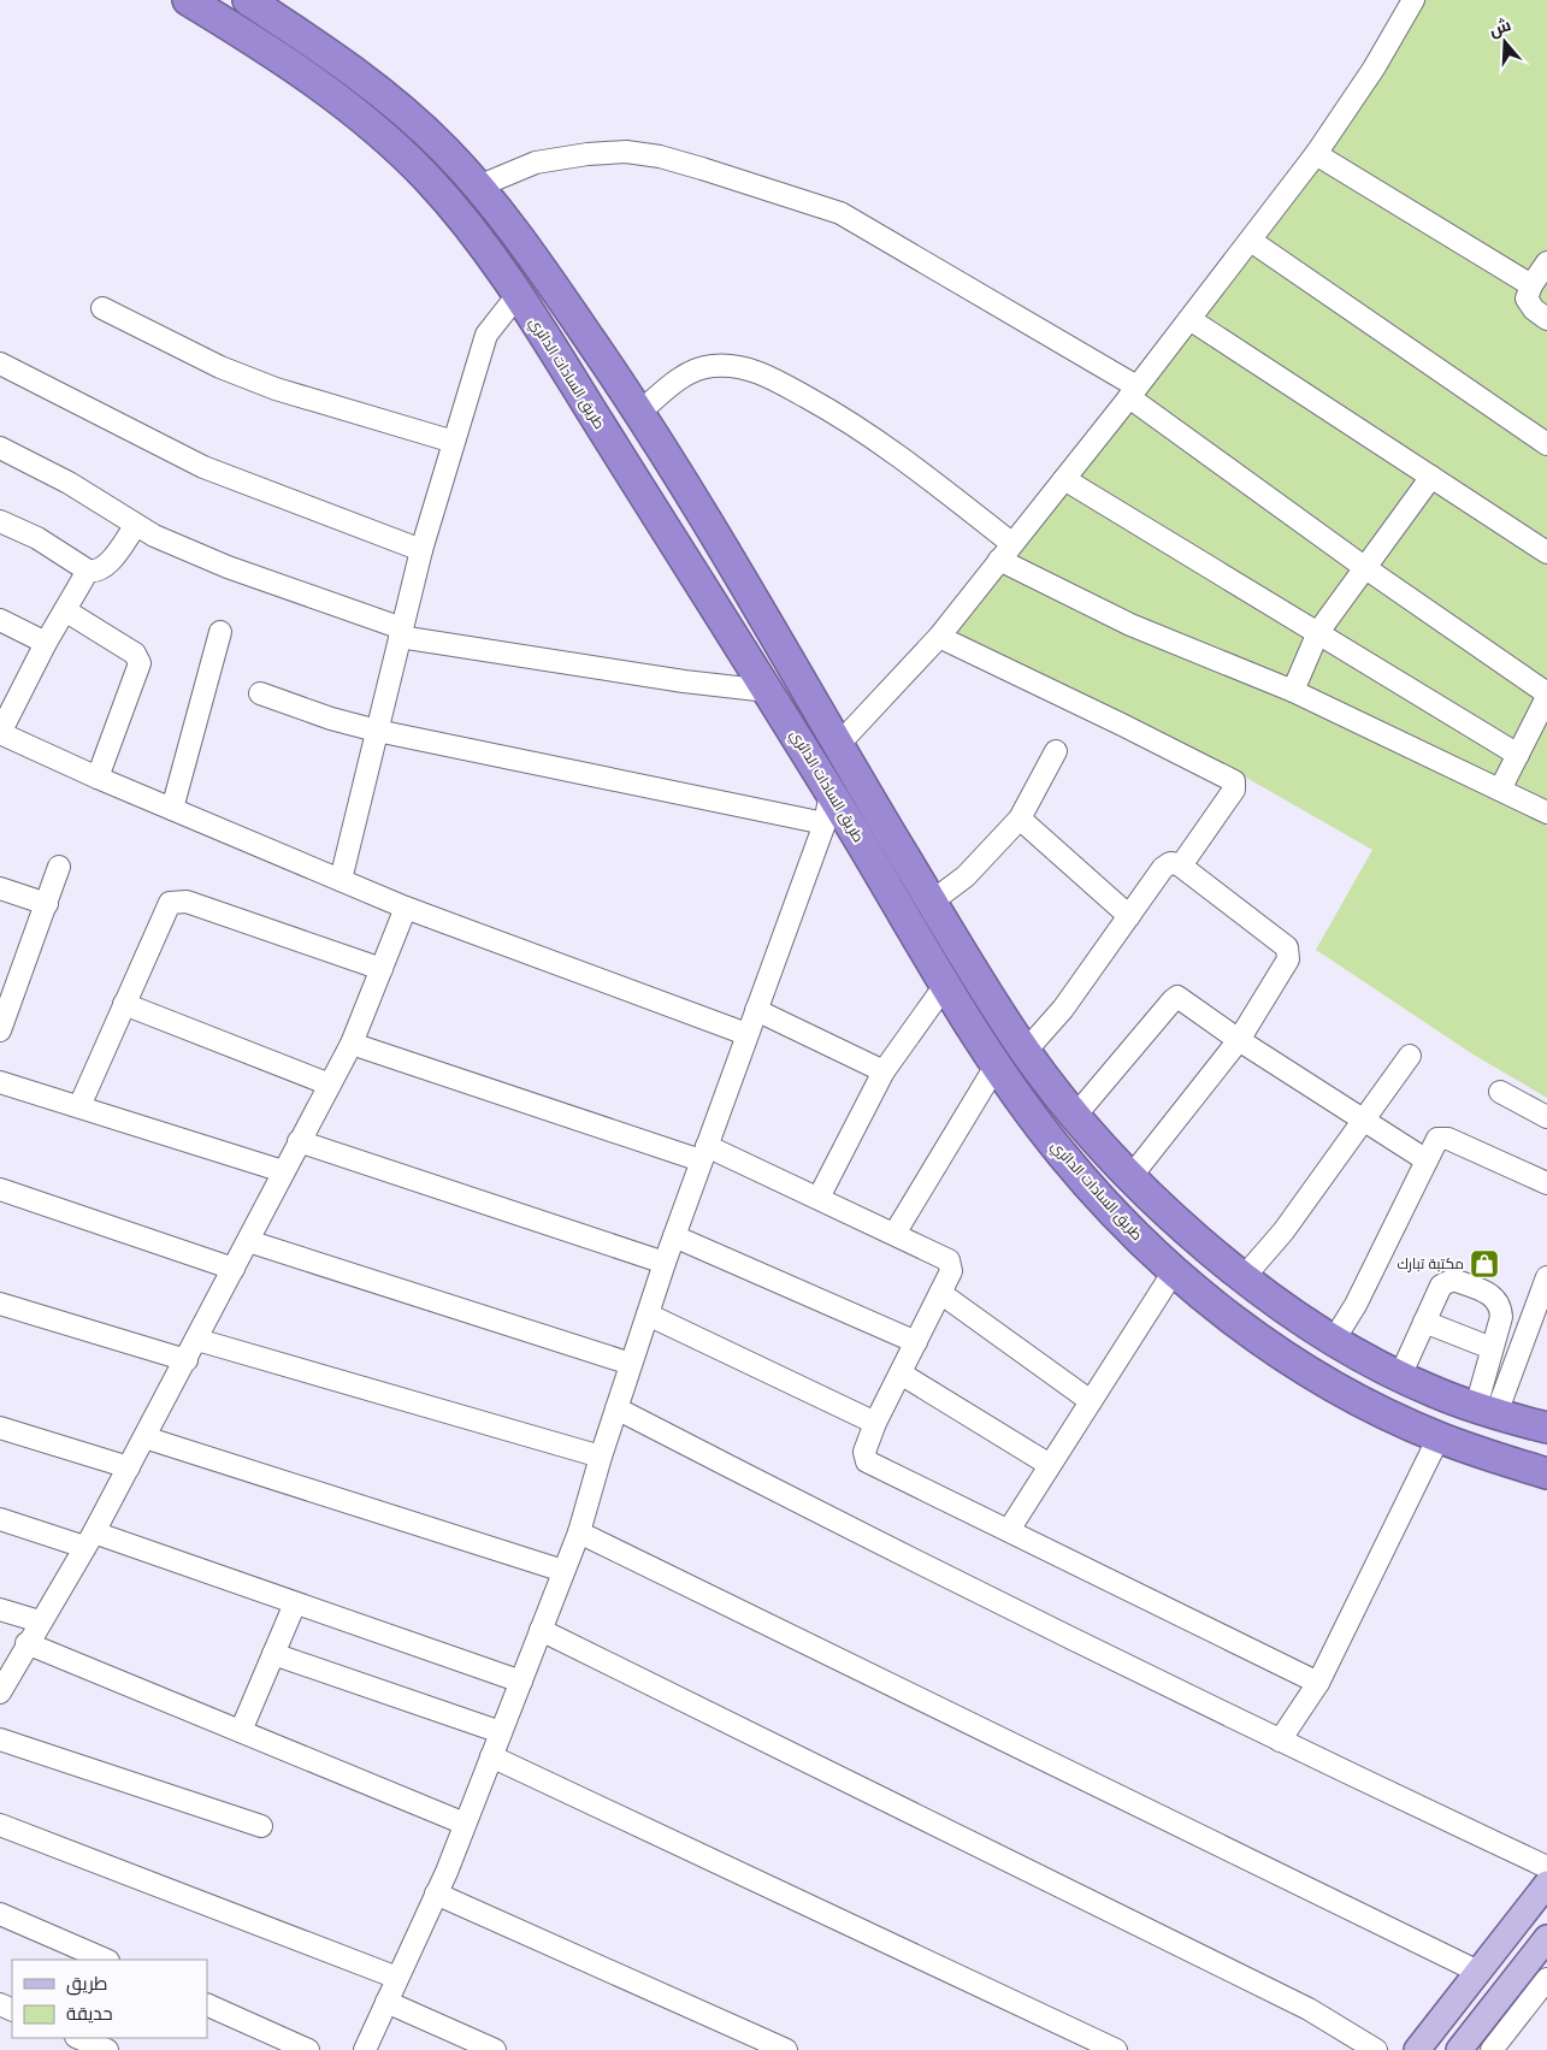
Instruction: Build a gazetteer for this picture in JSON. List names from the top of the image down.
{
  "streets": {
    "highway": ["طريق السادات الدائري"]
  },
  "places": {
    "shop": ["مكتبة تبارك"]
  },
  "legend": ["طريق", "حديقة"],
  "north": "top"
}
